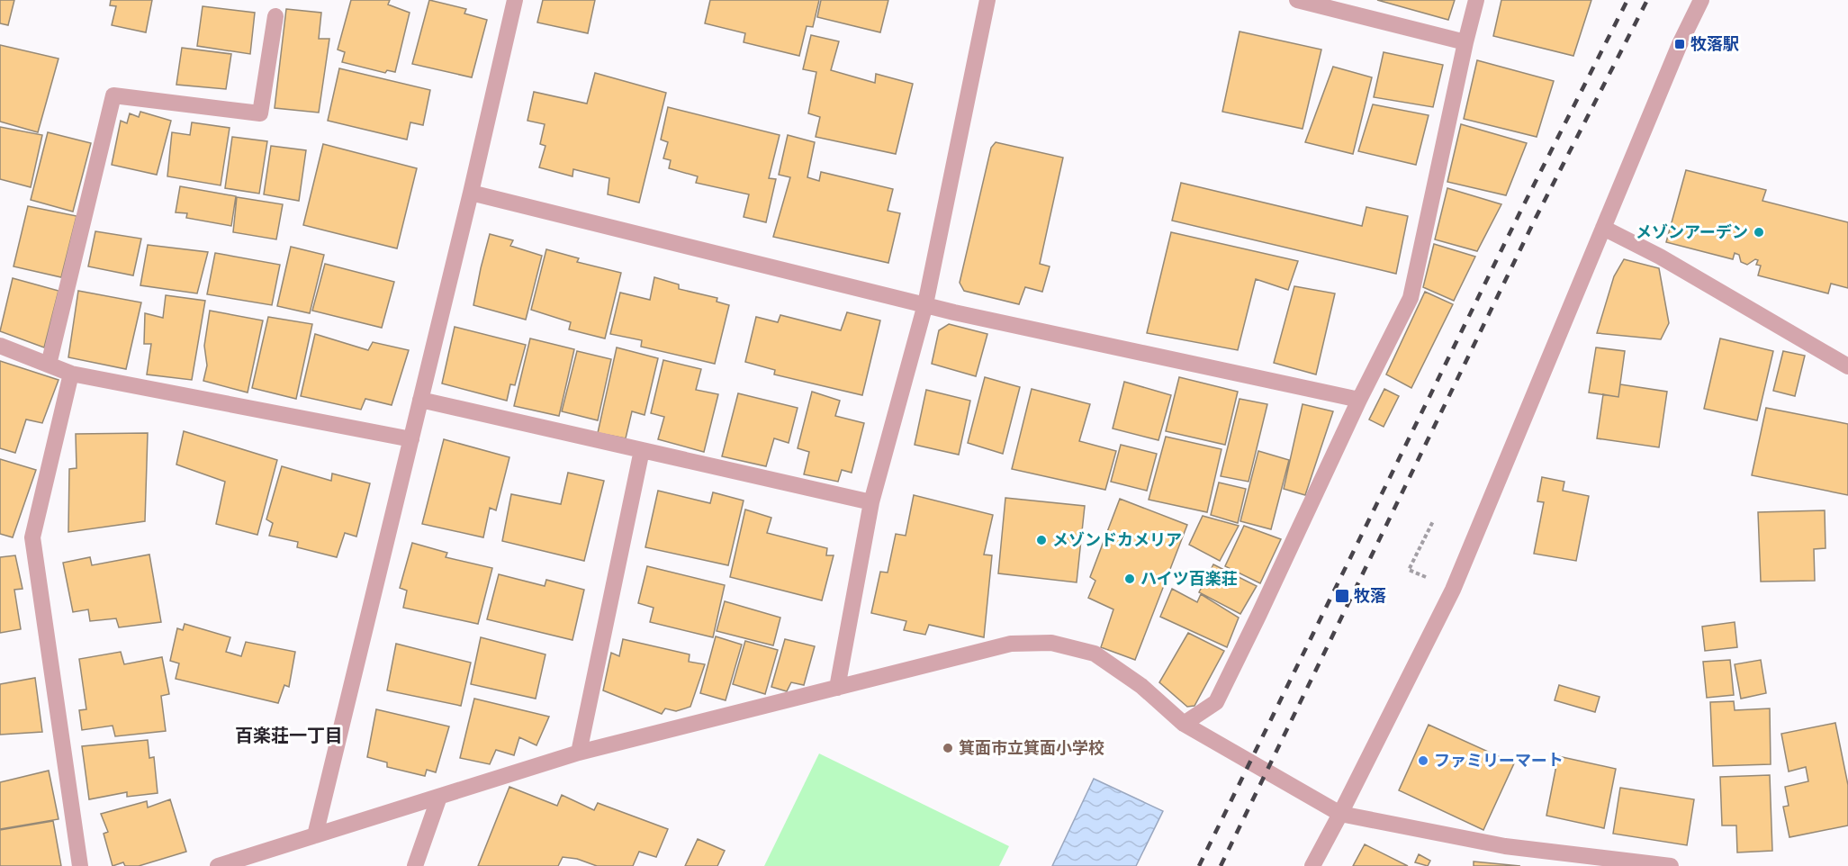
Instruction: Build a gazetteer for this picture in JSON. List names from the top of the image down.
{
  "districts": ["百楽荘一丁目"],
  "places": {
    "transit": ["牧落駅", "牧落"],
    "other": [
      "メゾンアーデン",
      "メゾンドカメリア",
      "ハイツ百楽荘",
      "箕面市立箕面小学校",
      "ファミリーマート"
    ]
  }
}
